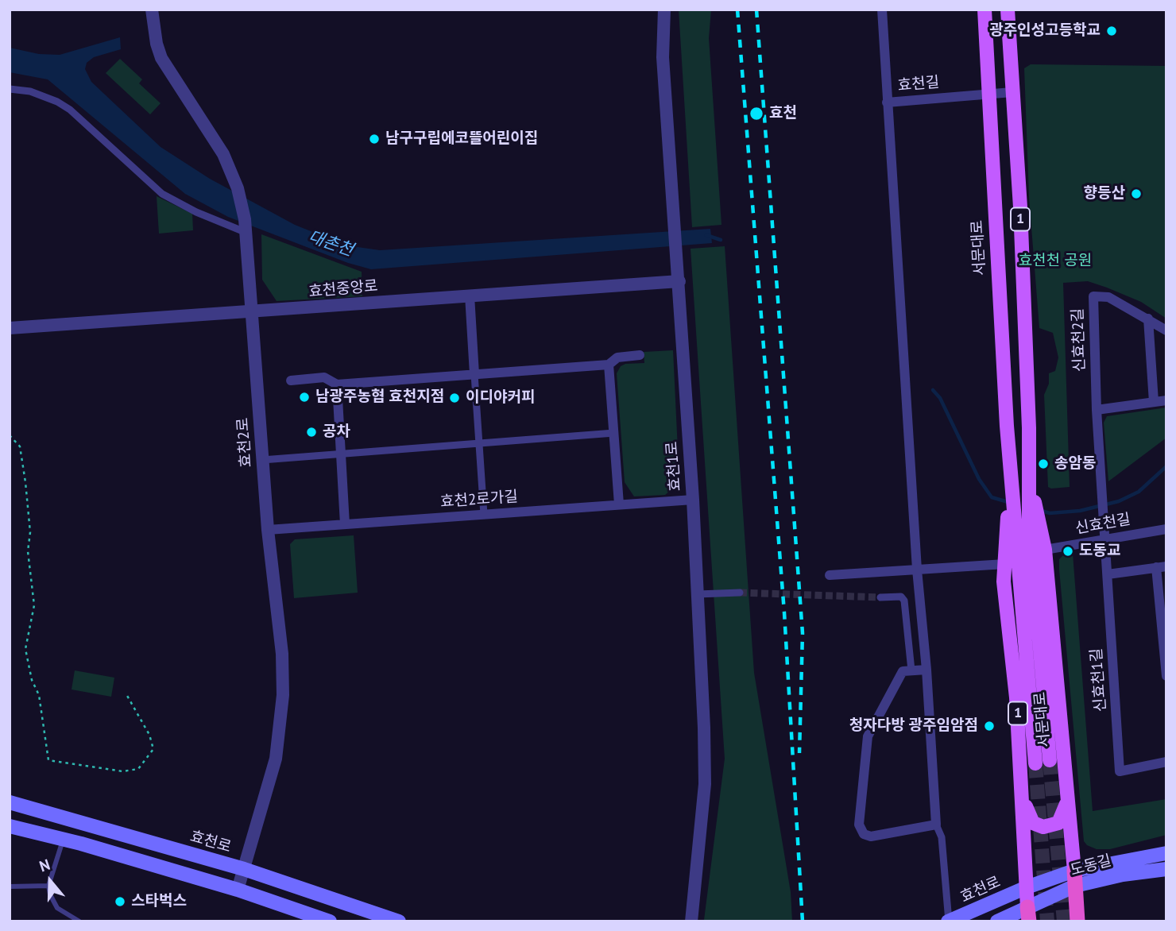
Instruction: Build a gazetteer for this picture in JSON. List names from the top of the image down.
{
  "streets": {
    "highway": ["1", "서문대로"],
    "main road": ["효천로", "도동길"],
    "street": [
      "효천길",
      "효천중앙로",
      "신효천2길",
      "효천2로",
      "효천1로",
      "효천2로가길",
      "신효천길",
      "신효천1길"
    ]
  },
  "crossings": [
    ["효천길", "1"],
    ["효천길", "서문대로"],
    ["1", "서문대로"],
    ["서문대로", "신효천길"],
    ["서문대로", "효천로"],
    ["서문대로", "도동길"],
    ["효천중앙로", "효천2로"],
    ["효천중앙로", "효천1로"],
    ["신효천2길", "신효천길"],
    ["신효천2길", "신효천1길"],
    ["효천2로", "효천2로가길"],
    ["효천2로", "효천로"],
    ["효천1로", "효천2로가길"],
    ["신효천길", "신효천1길"],
    ["효천로", "도동길"]
  ],
  "water": ["대촌천"],
  "parks": ["효천천 공원"],
  "places": [
    "광주인성고등학교",
    "효천",
    "남구구립에코뜰어린이집",
    "향등산",
    "남광주농협 효천지점",
    "이디야커피",
    "공차",
    "송암동",
    "도동교",
    "청자다방 광주임암점",
    "스타벅스"
  ],
  "north": "top"
}
